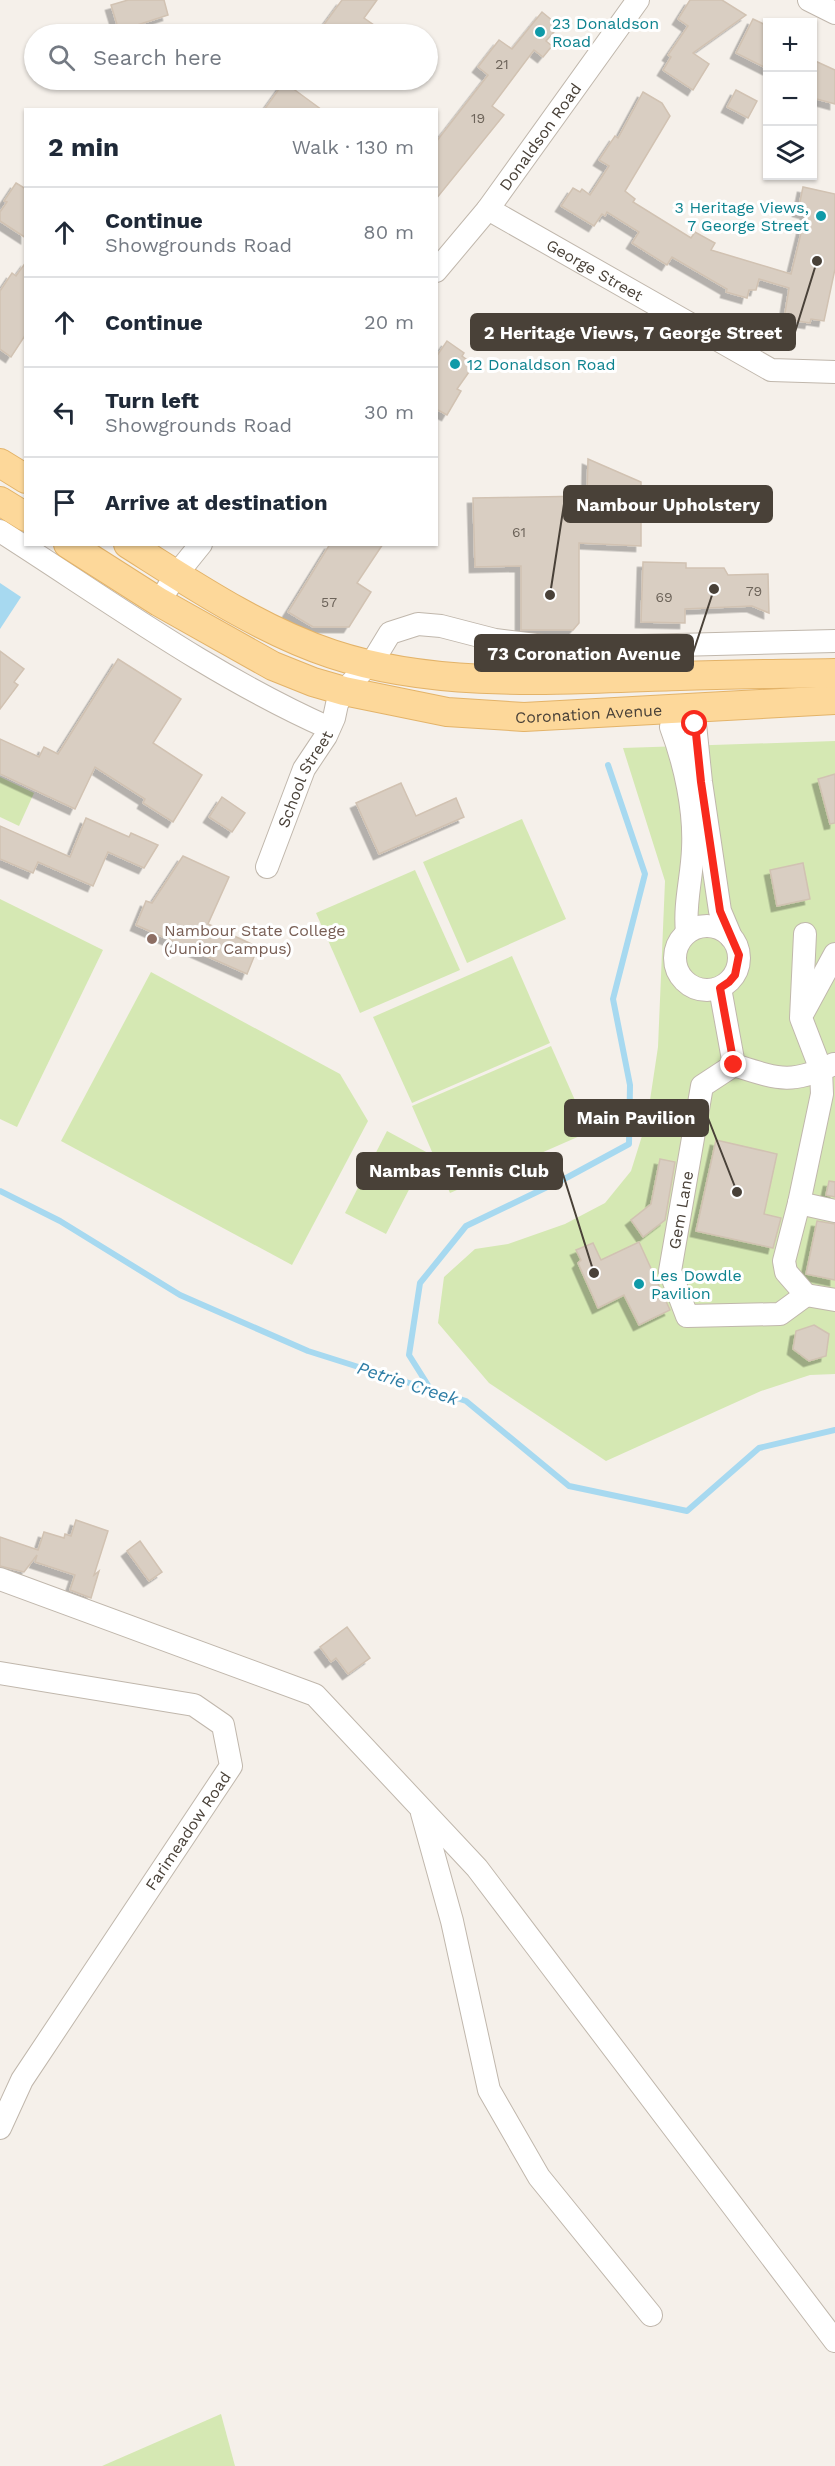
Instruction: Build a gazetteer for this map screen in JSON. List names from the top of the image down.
{
  "streets": {
    "main road": ["Coronation Avenue"],
    "street": [
      "Donaldson Road",
      "George Street",
      "School Street",
      "Gem Lane",
      "Farimeadow Road"
    ]
  },
  "crossings": [
    ["Donaldson Road", "George Street"],
    ["Coronation Avenue", "School Street"]
  ],
  "water": ["Petrie Creek"],
  "places": [
    "23 Donaldson Road",
    "3 Heritage Views, 7 George Street",
    "2 Heritage Views, 7 George Street",
    "12 Donaldson Road",
    "73 Coronation Avenue",
    "Nambour Upholstery",
    "Nambour State College (Junior Campus)",
    "Main Pavilion",
    "Nambas Tennis Club",
    "Les Dowdle Pavilion"
  ],
  "house_numbers": [
    "21",
    "19",
    "61",
    "79",
    "69",
    "57"
  ],
  "page": {
    "map_buttons": ["+", "−"],
    "search": "Search here",
    "heading": ["2 min", "Walk · 130 m"],
    "list": [
      ["Continue", "Showgrounds Road", "80 m"],
      ["Continue", "20 m"],
      ["Turn left", "Showgrounds Road", "30 m"],
      "Arrive at destination"
    ]
  }
}
